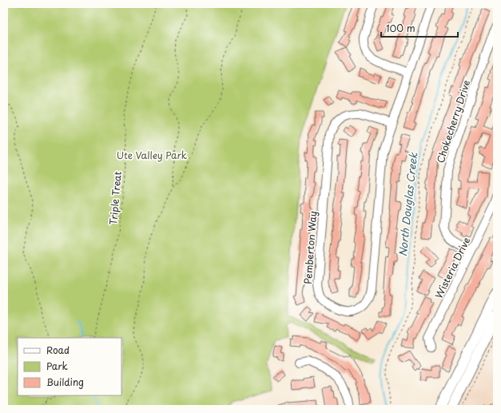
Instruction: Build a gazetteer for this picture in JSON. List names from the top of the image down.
{
  "streets": {
    "street": ["Chokecherry Drive", "Pemberton Way", "Wisteria Drive"],
    "path": ["Triple Treat"]
  },
  "crossings": [
    ["Chokecherry Drive", "Wisteria Drive"]
  ],
  "water": ["North Douglas Creek"],
  "parks": ["Ute Valley Park"],
  "legend": ["Road", "Park", "Building"],
  "scale_bar": "100 m"
}
